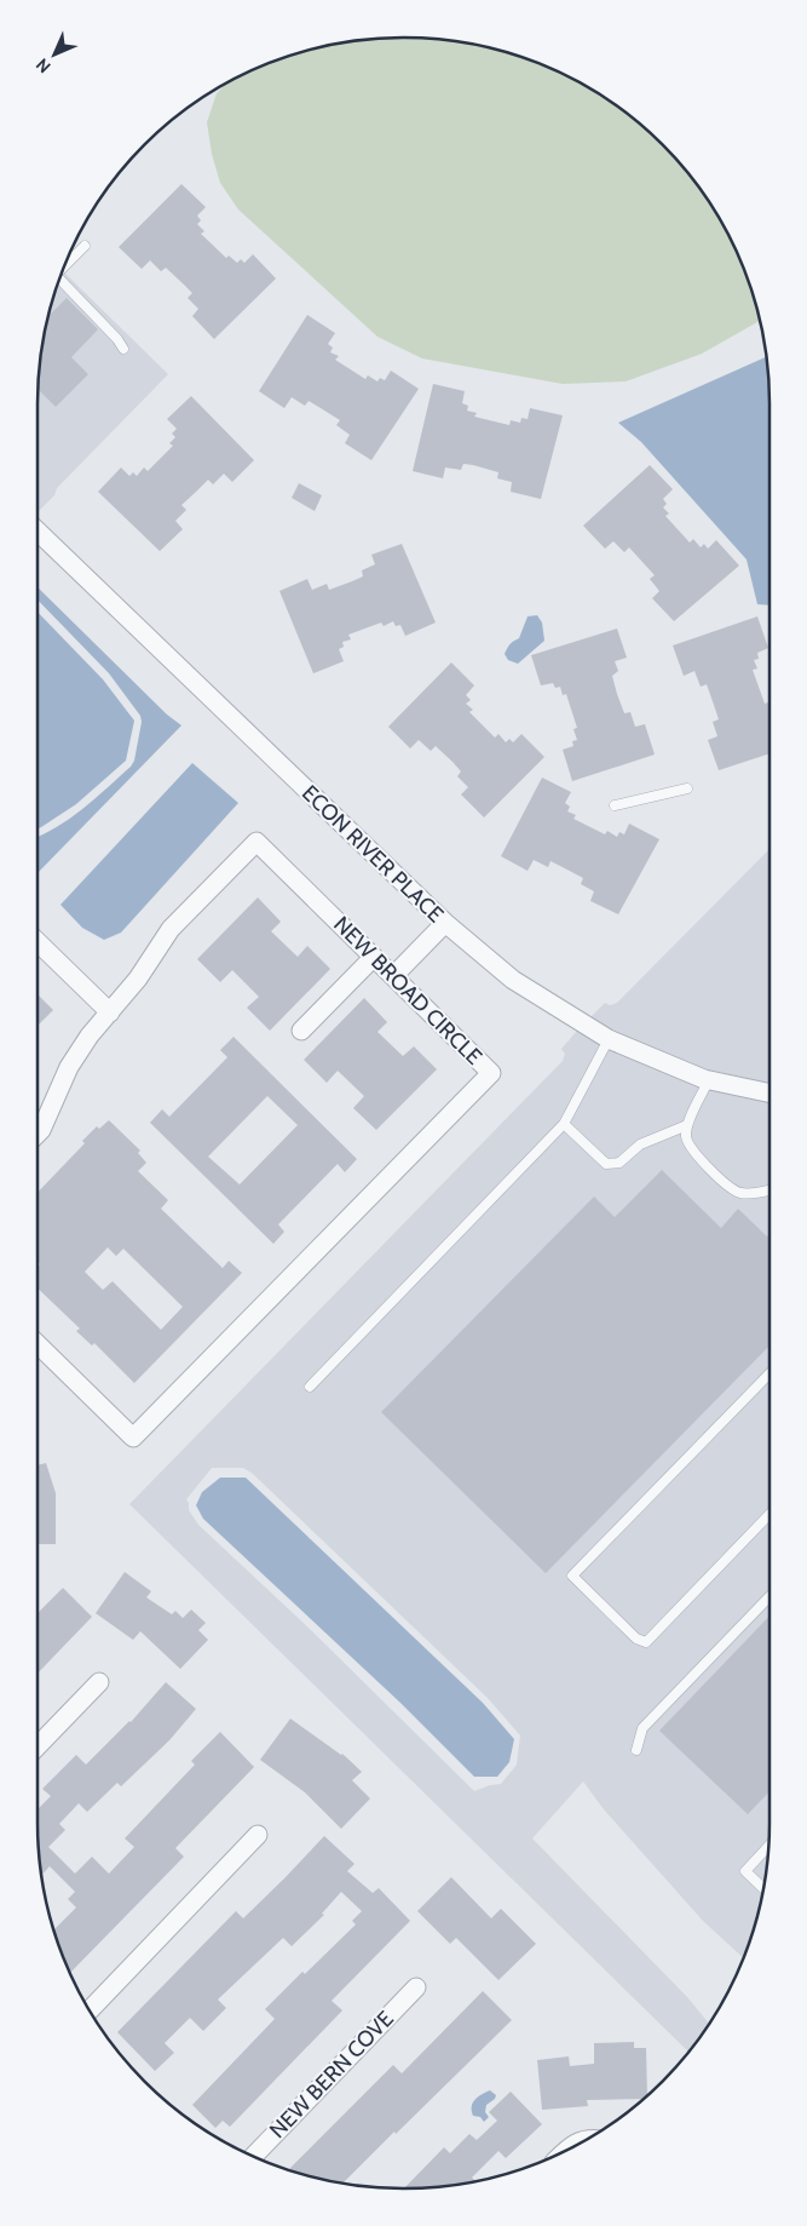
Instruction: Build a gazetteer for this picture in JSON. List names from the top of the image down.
{
  "streets": {
    "street": ["ECON RIVER PLACE", "NEW BROAD CIRCLE", "NEW BERN COVE"]
  },
  "north": "bottom left"
}
